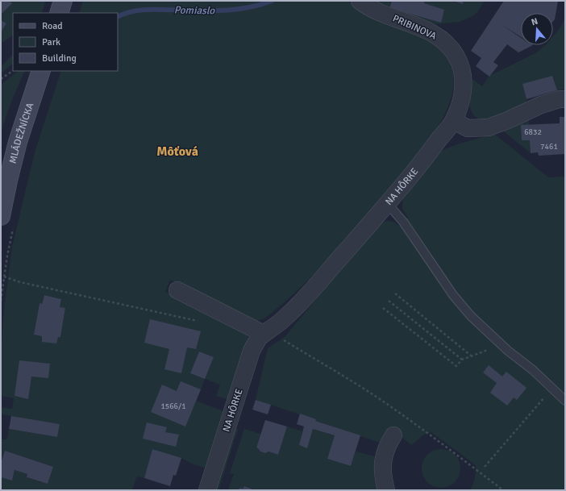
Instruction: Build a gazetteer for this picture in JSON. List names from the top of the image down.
{
  "streets": {
    "street": ["PRIBINOVA", "MLÁDEŽNÍCKA", "NA HÔRKE"]
  },
  "crossings": [
    ["PRIBINOVA", "NA HÔRKE"]
  ],
  "districts": ["Môťová"],
  "water": ["Pomiaslo"],
  "house_numbers": ["6832", "7461", "1566/1"],
  "legend": ["Road", "Park", "Building"],
  "north": "top"
}
